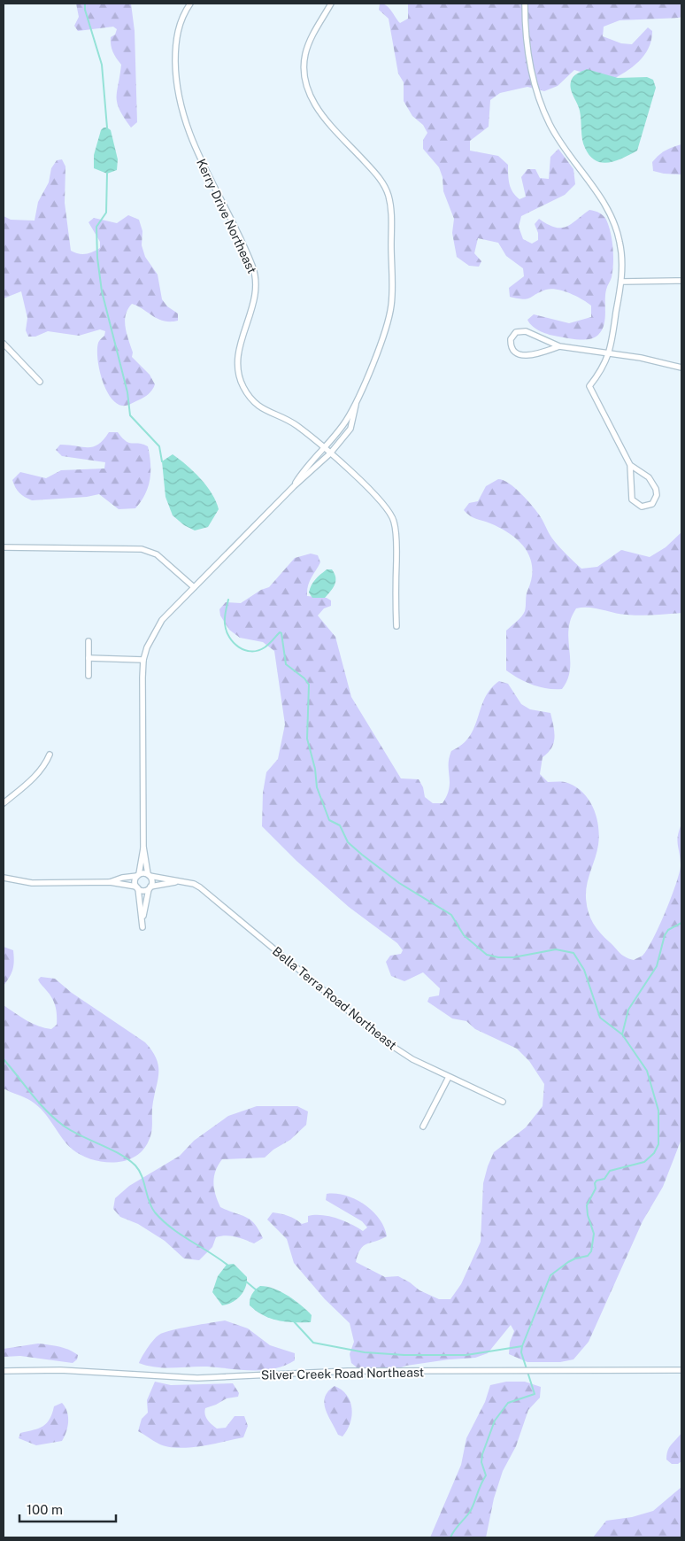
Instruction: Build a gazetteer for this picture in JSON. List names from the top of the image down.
{
  "streets": {
    "street": ["Kerry Drive Northeast", "Bella Terra Road Northeast", "Silver Creek Road Northeast"]
  },
  "scale_bar": "100 m"
}
